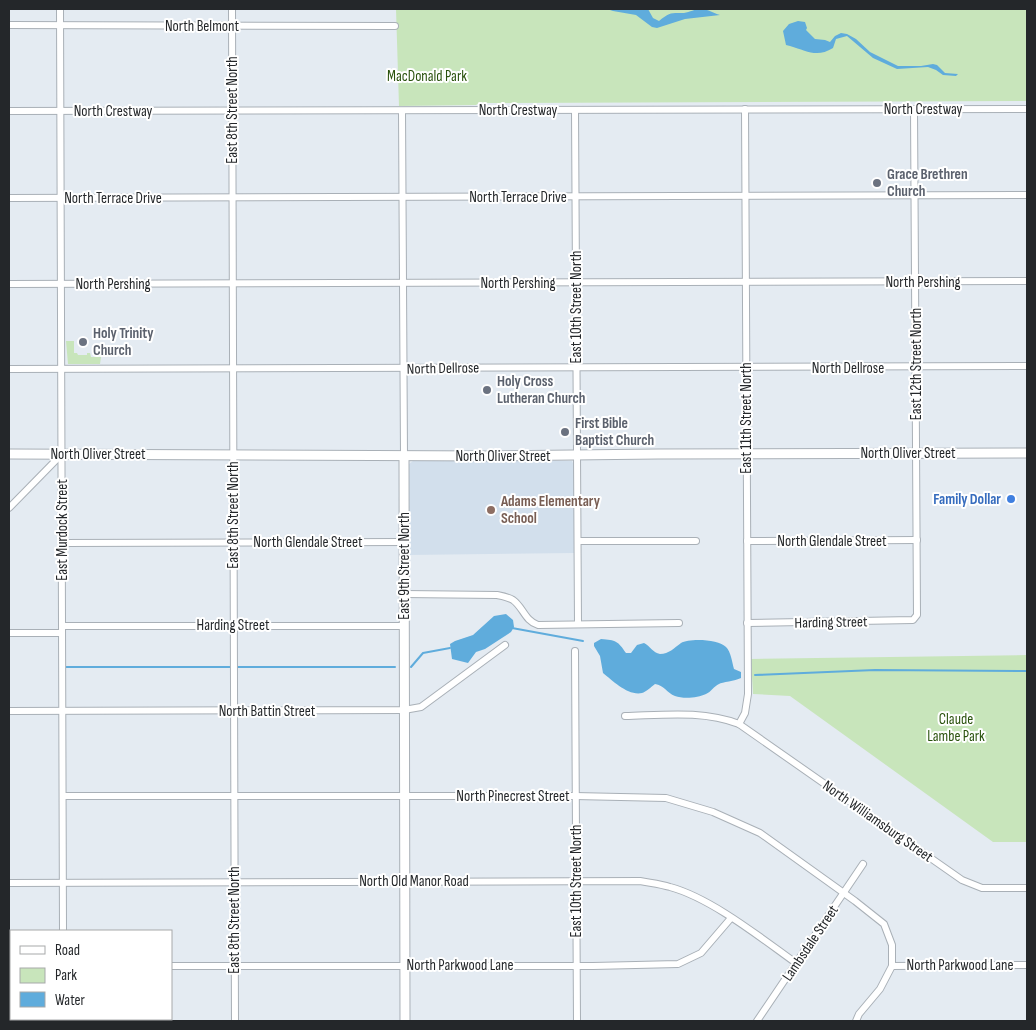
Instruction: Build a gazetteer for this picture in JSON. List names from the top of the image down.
{
  "streets": {
    "main road": ["North Oliver Street", "East 9th Street North"],
    "street": [
      "North Belmont",
      "North Crestway",
      "East 8th Street North",
      "North Terrace Drive",
      "North Pershing",
      "East 10th Street North",
      "East 12th Street North",
      "North Dellrose",
      "East 11th Street North",
      "East Murdock Street",
      "North Glendale Street",
      "Harding Street",
      "North Battin Street",
      "North Pinecrest Street",
      "North Williamsburg Street",
      "North Old Manor Road",
      "Lambsdale Street",
      "North Parkwood Lane"
    ]
  },
  "crossings": [
    ["North Belmont", "East 8th Street North"],
    ["North Belmont", "East Murdock Street"],
    ["North Crestway", "East 8th Street North"],
    ["North Crestway", "East 10th Street North"],
    ["North Crestway", "East 12th Street North"],
    ["North Crestway", "East 11th Street North"],
    ["North Crestway", "East Murdock Street"],
    ["North Crestway", "East 9th Street North"],
    ["East 8th Street North", "North Terrace Drive"],
    ["East 8th Street North", "North Pershing"],
    ["East 8th Street North", "North Dellrose"],
    ["East 8th Street North", "North Oliver Street"],
    ["East 8th Street North", "North Glendale Street"],
    ["East 8th Street North", "Harding Street"],
    ["East 8th Street North", "North Battin Street"],
    ["East 8th Street North", "North Pinecrest Street"],
    ["East 8th Street North", "North Old Manor Road"],
    ["East 8th Street North", "North Parkwood Lane"],
    ["North Terrace Drive", "East 10th Street North"],
    ["North Terrace Drive", "East 12th Street North"],
    ["North Terrace Drive", "East 11th Street North"],
    ["North Terrace Drive", "East Murdock Street"],
    ["North Terrace Drive", "East 9th Street North"],
    ["North Pershing", "East 10th Street North"],
    ["North Pershing", "East 12th Street North"],
    ["North Pershing", "East 11th Street North"],
    ["North Pershing", "East Murdock Street"],
    ["North Pershing", "East 9th Street North"],
    ["East 10th Street North", "North Dellrose"],
    ["East 10th Street North", "North Oliver Street"],
    ["East 10th Street North", "North Pinecrest Street"],
    ["East 10th Street North", "North Old Manor Road"],
    ["East 10th Street North", "North Parkwood Lane"],
    ["East 12th Street North", "North Dellrose"],
    ["East 12th Street North", "North Oliver Street"],
    ["East 12th Street North", "North Glendale Street"],
    ["East 12th Street North", "Harding Street"],
    ["North Dellrose", "East 11th Street North"],
    ["North Dellrose", "East Murdock Street"],
    ["North Dellrose", "East 9th Street North"],
    ["East 11th Street North", "North Oliver Street"],
    ["East 11th Street North", "North Glendale Street"],
    ["East 11th Street North", "Harding Street"],
    ["East 11th Street North", "North Williamsburg Street"],
    ["North Oliver Street", "East Murdock Street"],
    ["North Oliver Street", "East 9th Street North"],
    ["East Murdock Street", "North Glendale Street"],
    ["East Murdock Street", "Harding Street"],
    ["East Murdock Street", "North Battin Street"],
    ["East Murdock Street", "North Pinecrest Street"],
    ["East Murdock Street", "North Old Manor Road"],
    ["North Glendale Street", "East 9th Street North"],
    ["East 9th Street North", "Harding Street"],
    ["East 9th Street North", "North Battin Street"],
    ["East 9th Street North", "North Pinecrest Street"],
    ["East 9th Street North", "North Old Manor Road"],
    ["East 9th Street North", "North Parkwood Lane"],
    ["North Pinecrest Street", "Lambsdale Street"],
    ["North Pinecrest Street", "North Parkwood Lane"],
    ["North Old Manor Road", "Lambsdale Street"],
    ["North Old Manor Road", "North Parkwood Lane"]
  ],
  "parks": ["MacDonald Park", "Claude Lambe Park"],
  "places": [
    "Grace Brethren Church",
    "Holy Trinity Church",
    "Holy Cross Lutheran Church",
    "First Bible Baptist Church",
    "Family Dollar",
    "Adams Elementary School"
  ],
  "legend": ["Road", "Park", "Water"]
}
